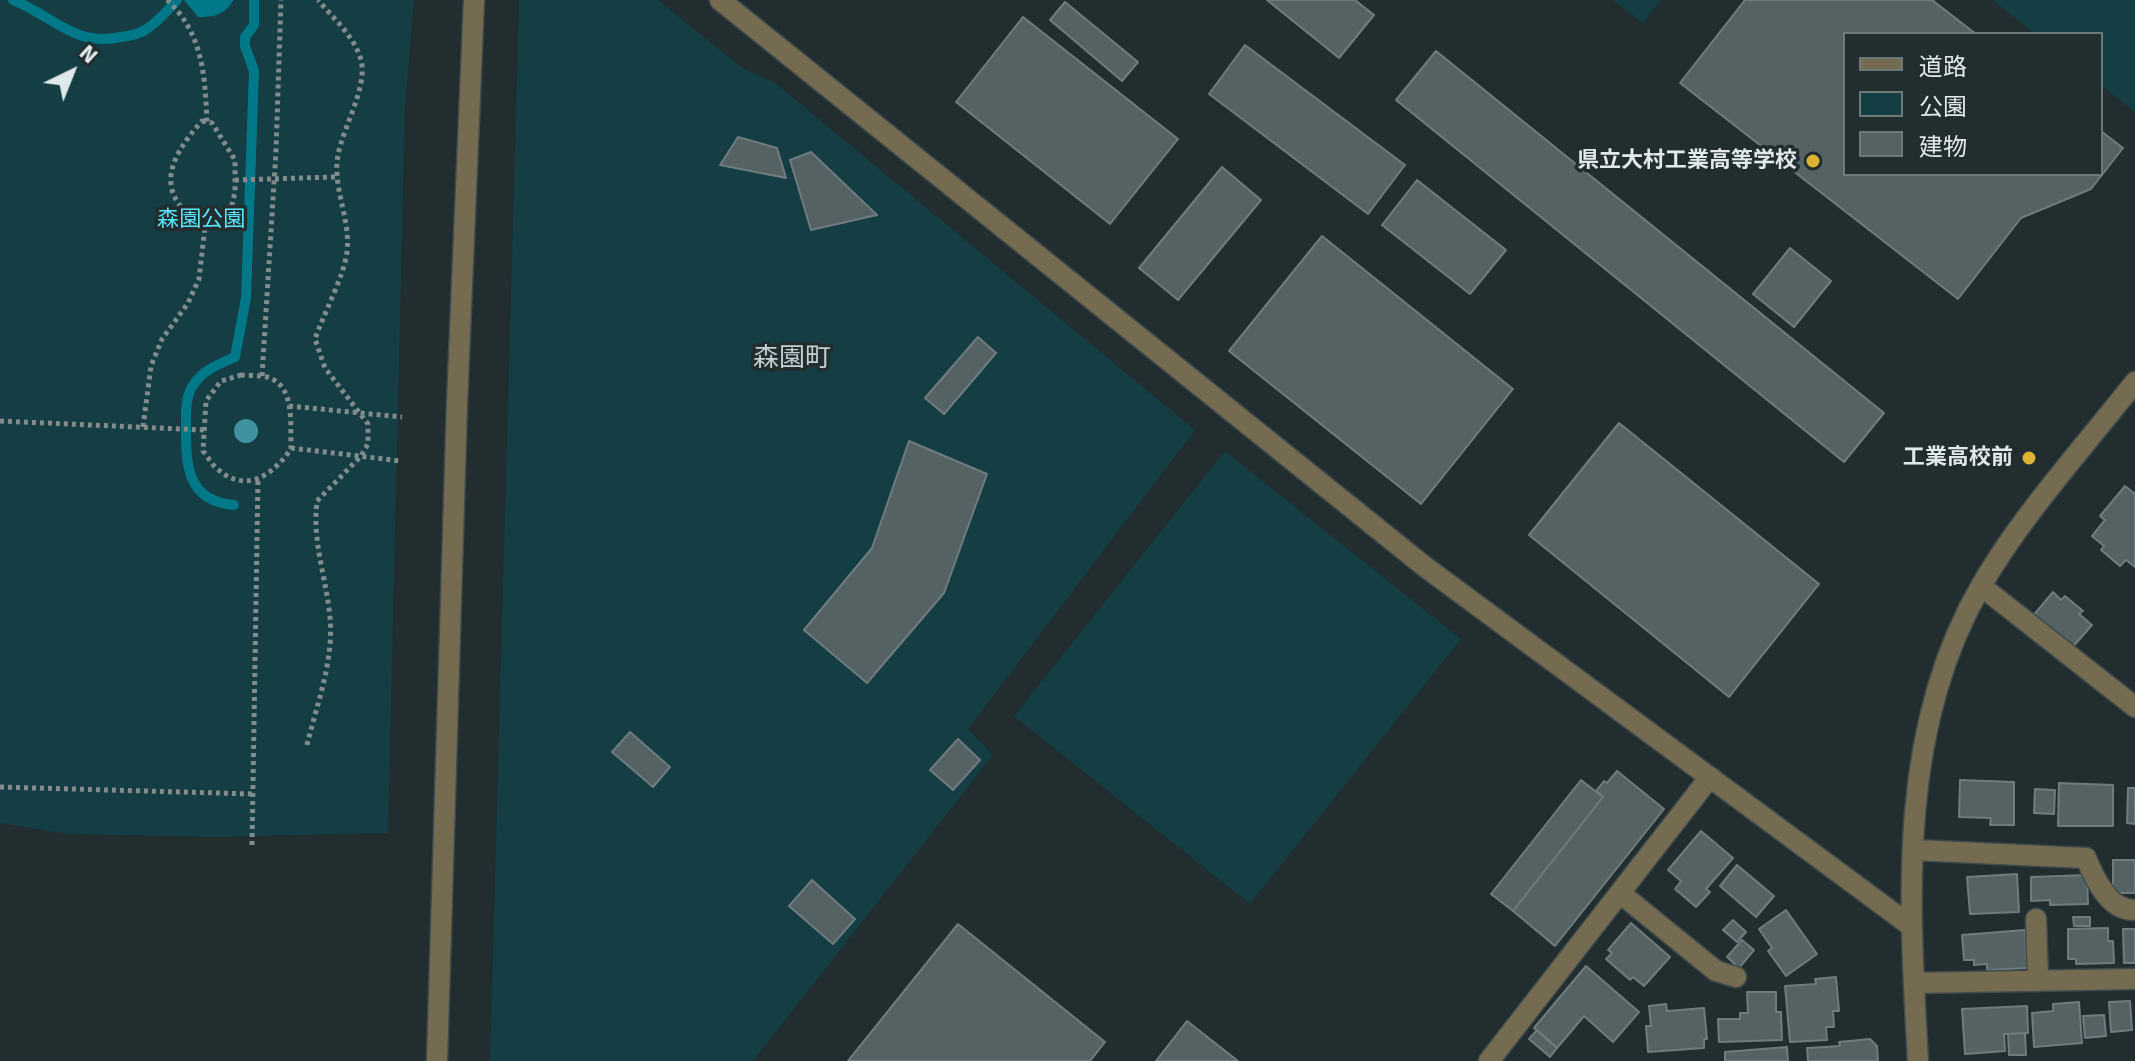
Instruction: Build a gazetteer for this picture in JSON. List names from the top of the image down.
{
  "districts": ["森園町"],
  "parks": ["森園公園"],
  "places": ["県立大村工業高等学校", "工業高校前"],
  "legend": ["道路", "公園", "建物"],
  "north": "top right"
}
